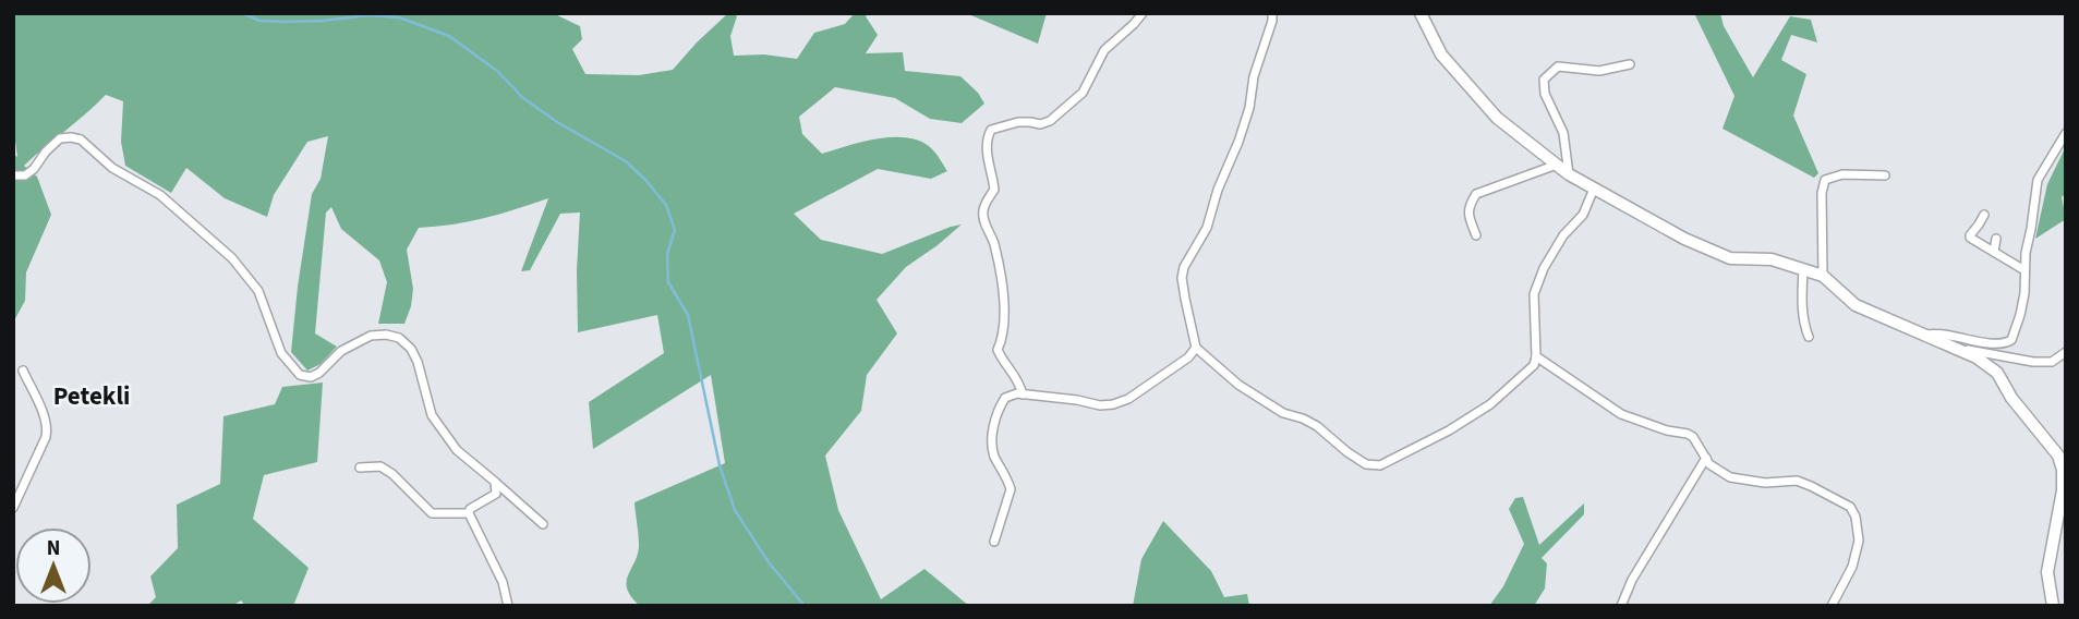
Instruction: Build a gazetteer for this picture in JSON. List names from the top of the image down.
{
  "districts": ["Petekli"],
  "north": "top"
}
